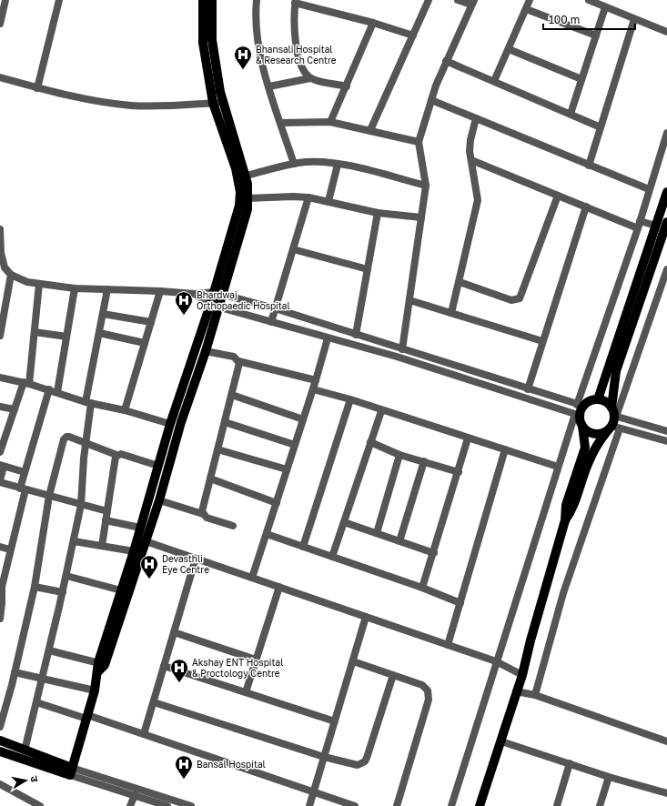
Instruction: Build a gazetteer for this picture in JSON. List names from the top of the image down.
{
  "places": {
    "hospital": [
      "Bhansali Hospital & Research Centre",
      "Bhardwaj Orthopaedic Hospital",
      "Devasthli Eye Centre",
      "Akshay ENT Hospital & Proctology Centre",
      "Bansal Hospital"
    ]
  },
  "scale_bar": "100 m",
  "north": "right"
}
